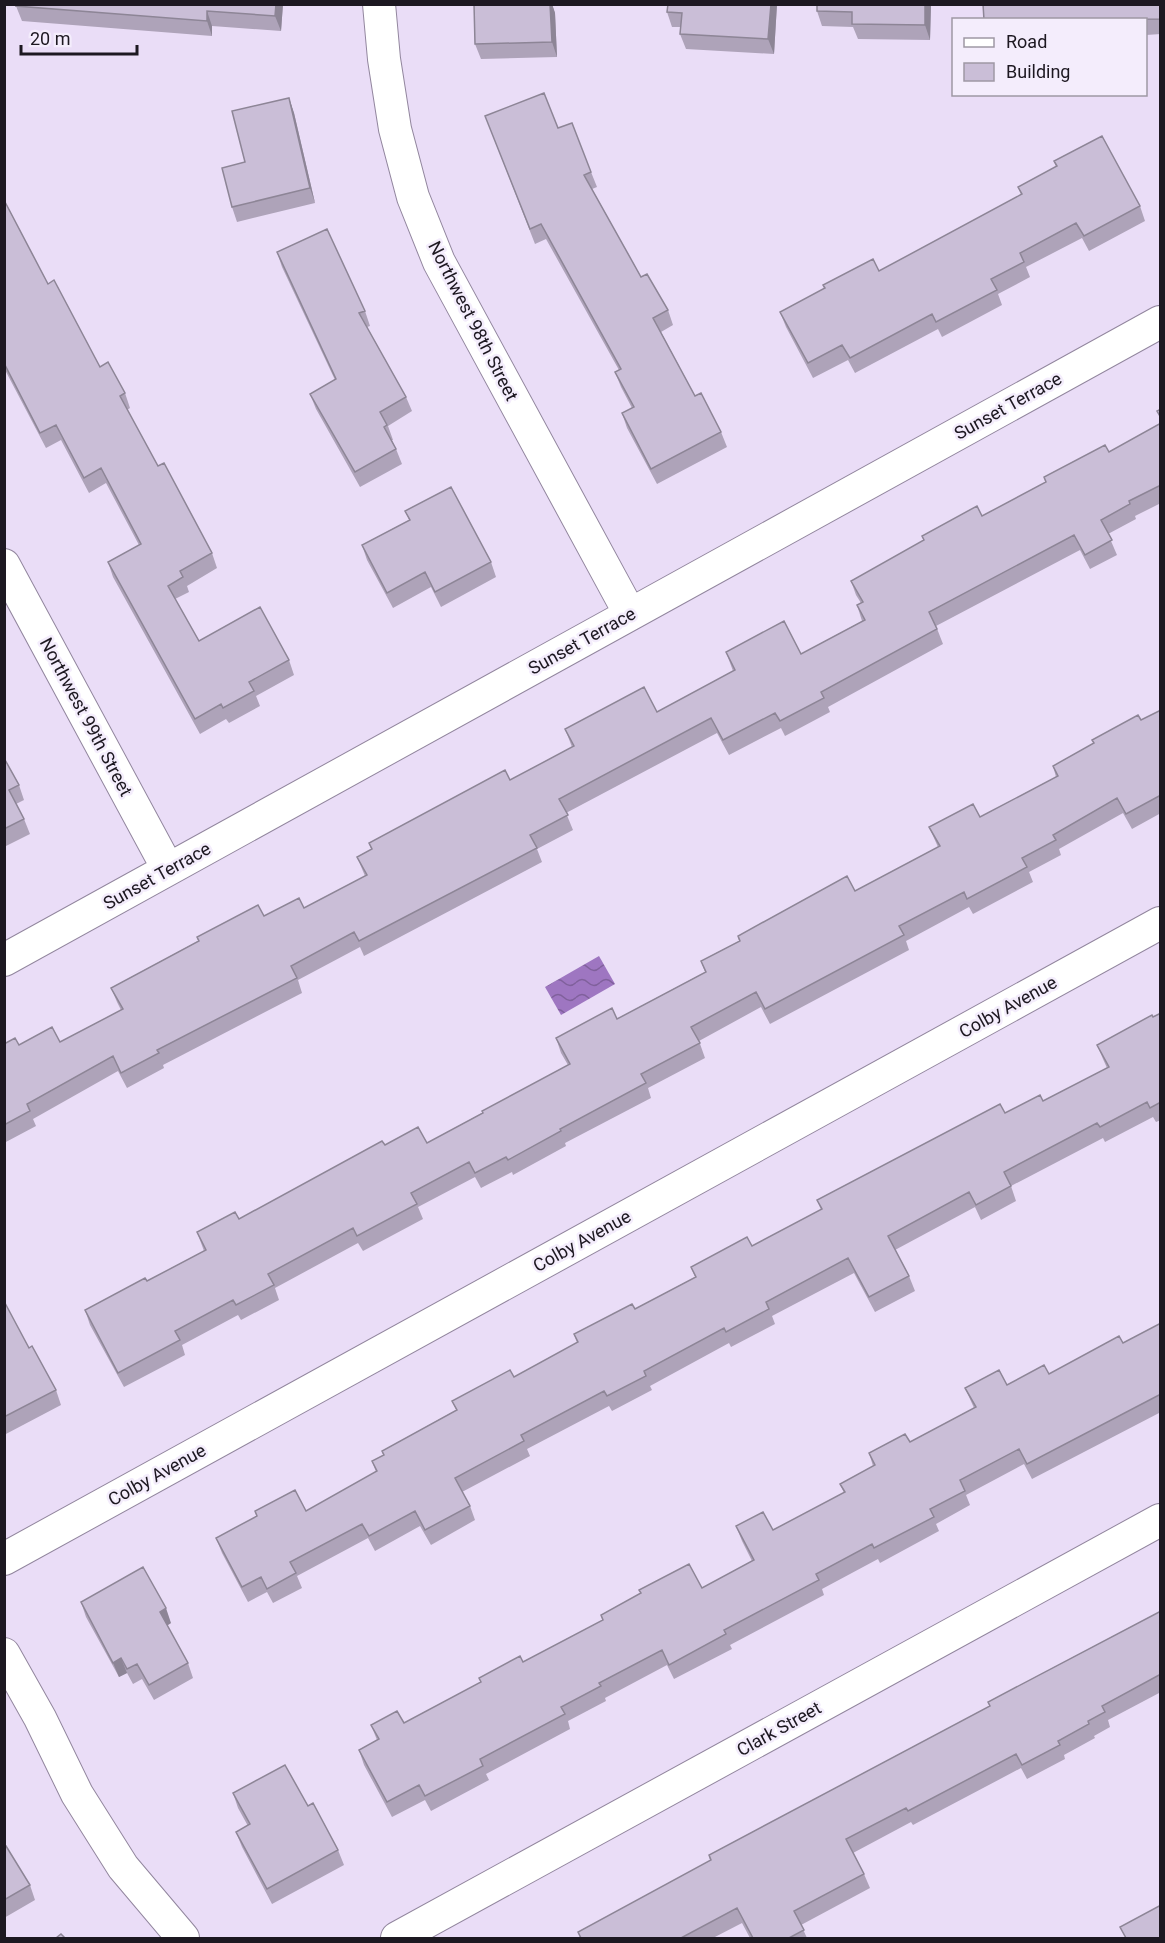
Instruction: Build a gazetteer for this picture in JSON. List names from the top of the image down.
{
  "streets": {
    "street": [
      "Northwest 98th Street",
      "Sunset Terrace",
      "Northwest 99th Street",
      "Colby Avenue",
      "Clark Street"
    ]
  },
  "crossings": [
    ["Northwest 98th Street", "Sunset Terrace"],
    ["Sunset Terrace", "Northwest 99th Street"]
  ],
  "legend": ["Road", "Building"],
  "scale_bar": "20 m"
}
